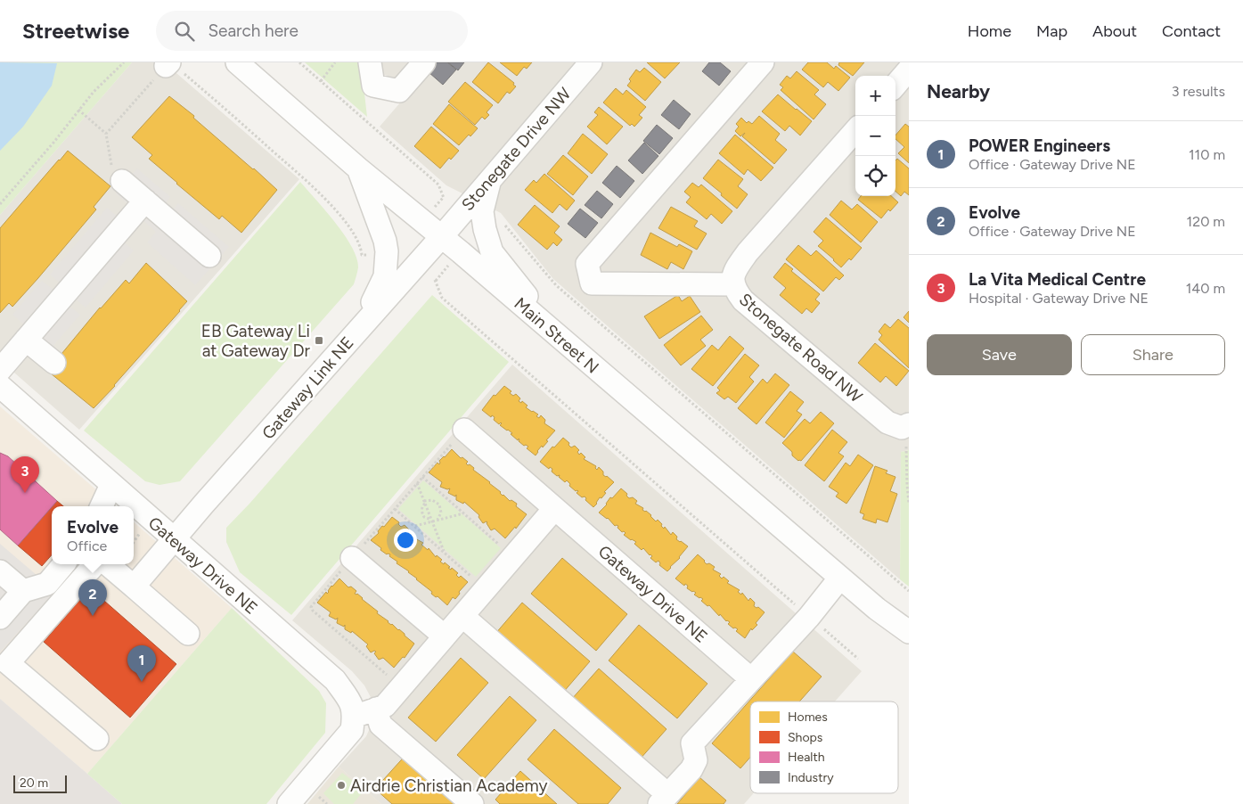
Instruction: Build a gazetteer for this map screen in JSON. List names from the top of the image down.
{
  "streets": {
    "street": [
      "Stonegate Drive NW",
      "Main Street N",
      "Stonegate Road NW",
      "Gateway Link NE",
      "Gateway Drive NE"
    ]
  },
  "crossings": [
    ["Stonegate Drive NW", "Main Street N"],
    ["Stonegate Drive NW", "Gateway Link NE"],
    ["Main Street N", "Gateway Link NE"],
    ["Gateway Link NE", "Gateway Drive NE"]
  ],
  "places": {
    "transit": ["EB Gateway Li at Gateway Dr"],
    "other": ["Airdrie Christian Academy"]
  },
  "legend": [
    "Homes",
    "Shops",
    "Health",
    "Industry"
  ],
  "scale_bar": "20 m",
  "page": {
    "header": "Streetwise",
    "search": "Search here",
    "nav": [
      "Home",
      "Map",
      "About",
      "Contact"
    ],
    "heading": ["Nearby", "3 results"],
    "map_buttons": ["+", "−"],
    "list": [
      {
        "mark": "1",
        "name": "POWER Engineers",
        "note": "Office · Gateway Drive NE",
        "value": "110 m"
      },
      {
        "mark": "2",
        "name": "Evolve",
        "note": "Office · Gateway Drive NE",
        "value": "120 m"
      },
      {
        "mark": "3",
        "name": "La Vita Medical Centre",
        "note": "Hospital · Gateway Drive NE",
        "value": "140 m"
      }
    ],
    "buttons": ["Save", "Share"],
    "pins": ["3", "2", "1"],
    "popup": ["Evolve", "Office"],
    "scale": "20 m"
  }
}
